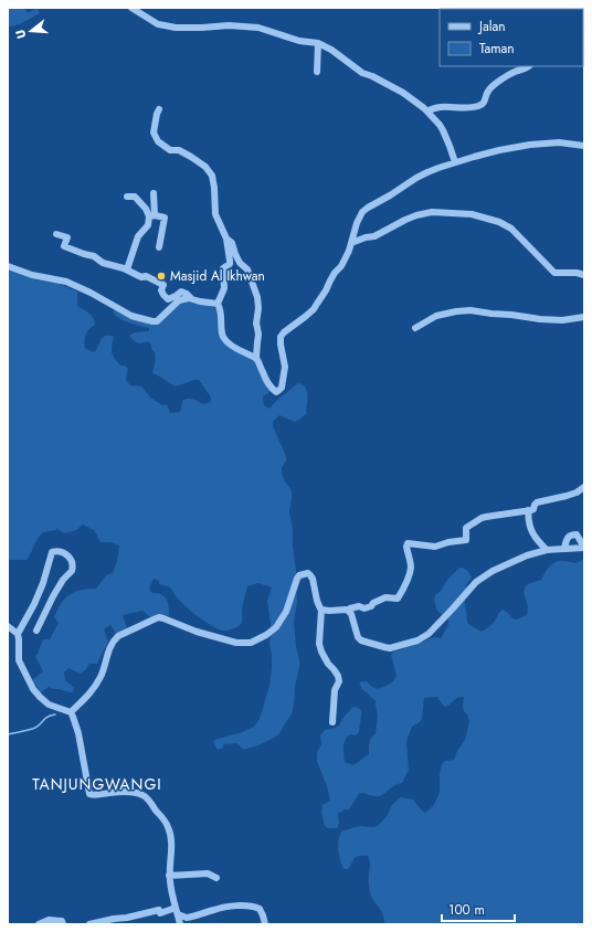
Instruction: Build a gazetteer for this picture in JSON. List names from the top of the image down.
{
  "districts": ["TANJUNGWANGI"],
  "places": ["Masjid Al Ikhwan"],
  "legend": ["Jalan", "Taman"],
  "scale_bar": "100 m",
  "north": "left"
}
